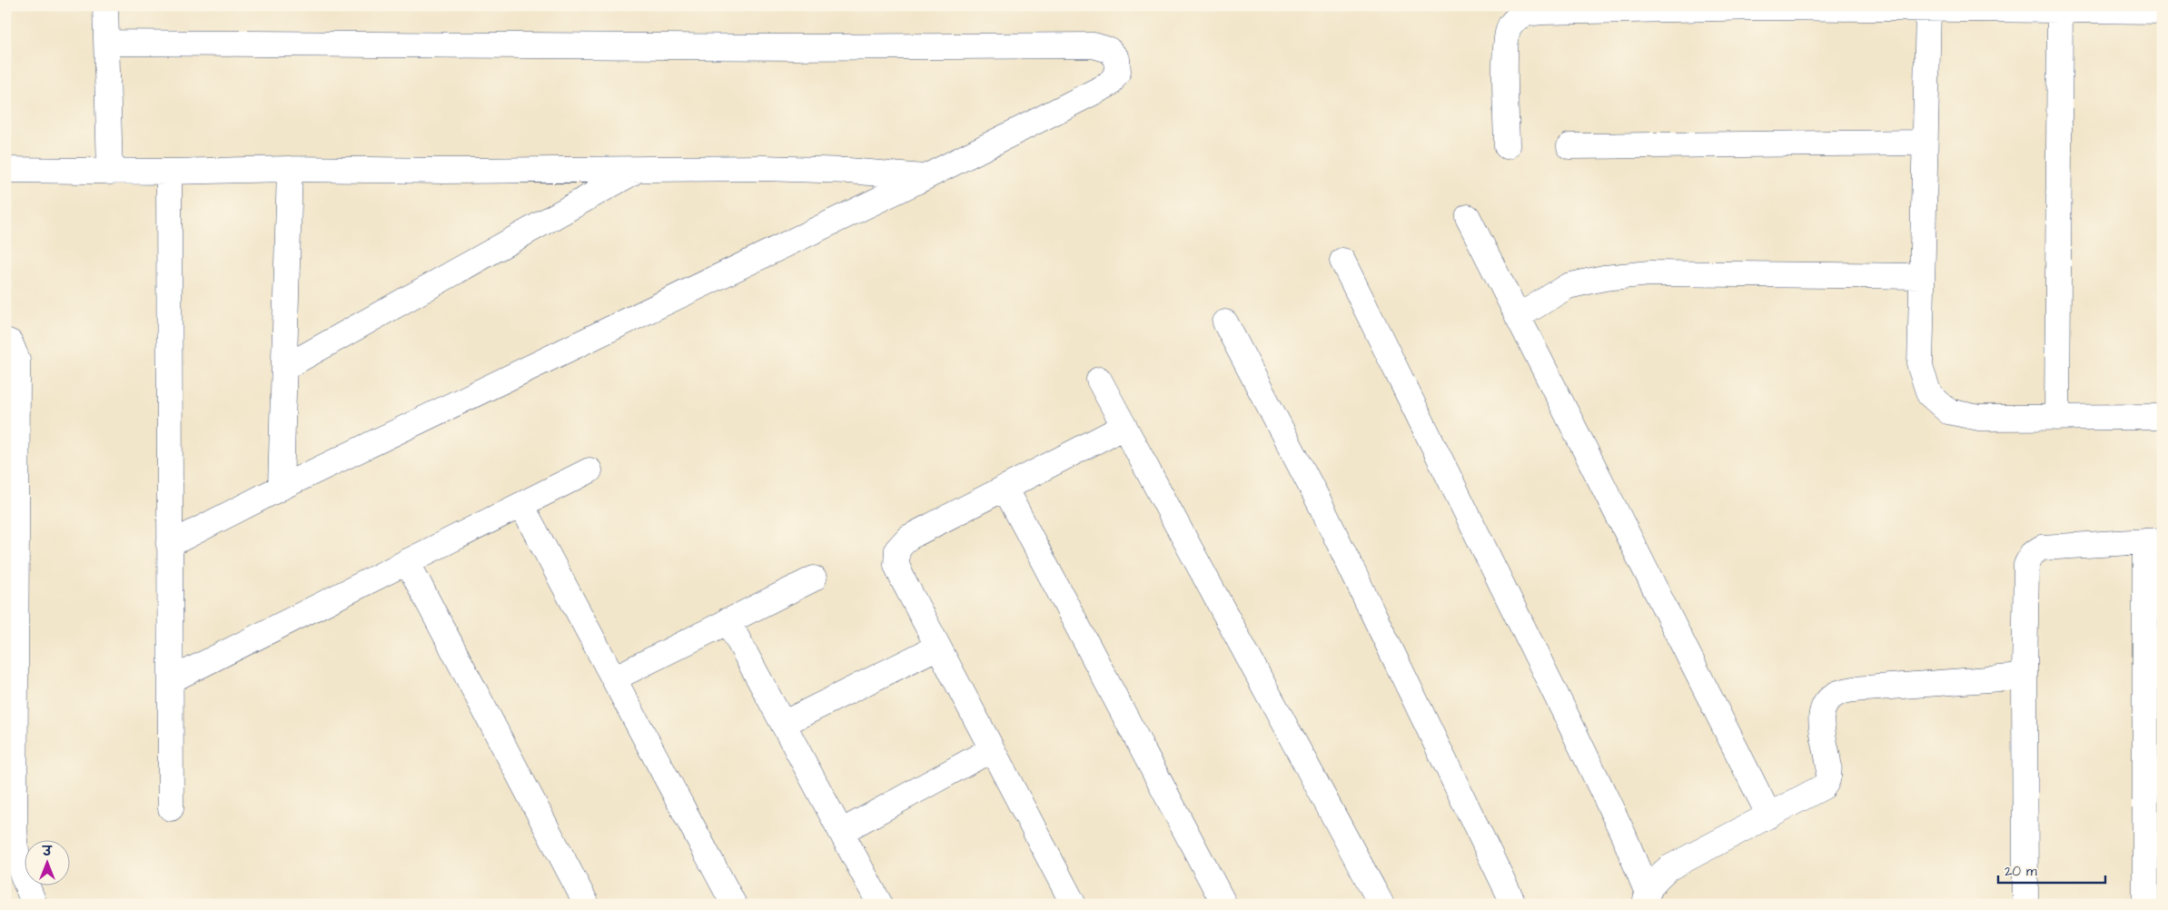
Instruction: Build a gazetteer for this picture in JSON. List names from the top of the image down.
{
  "scale_bar": "20 m",
  "north": "top"
}
